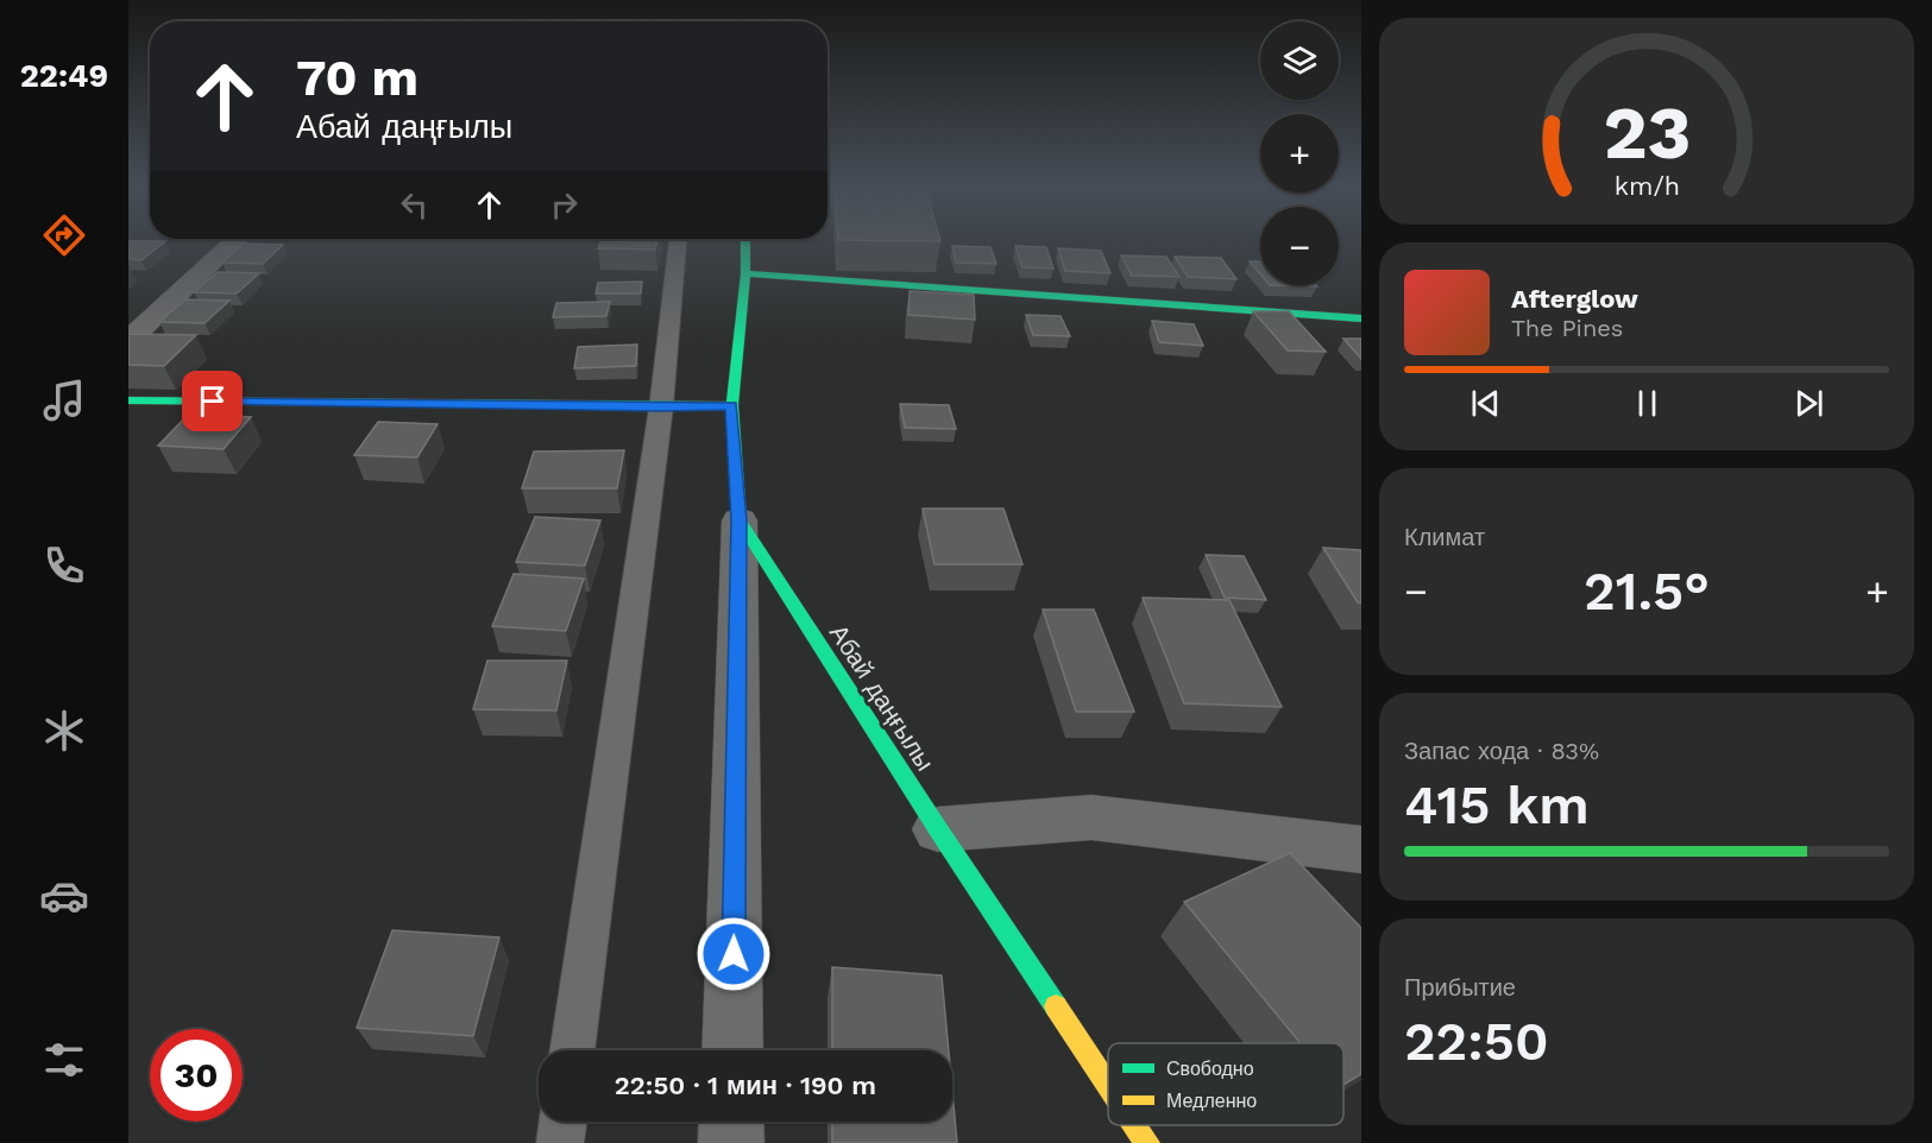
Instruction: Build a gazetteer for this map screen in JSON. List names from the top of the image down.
{
  "streets": {
    "street": ["Абай даңғылы"]
  },
  "legend": ["Свободно", "Медленно"],
  "page": {
    "tabs": "22:49",
    "map_buttons": ["+", "−"],
    "turn": ["70 m", "Абай даңғылы"],
    "song": ["Afterglow", "The Pines"],
    "tile": [
      "Климат",
      ["Запас хода · 83%", "415 km"],
      ["Прибытие", "22:50"]
    ],
    "heat": ["−", "21.5°", "+"],
    "limit": "30",
    "trip": "22:50 · 1 мин · 190 m",
    "gauge": ["23", "km/h"]
  }
}
